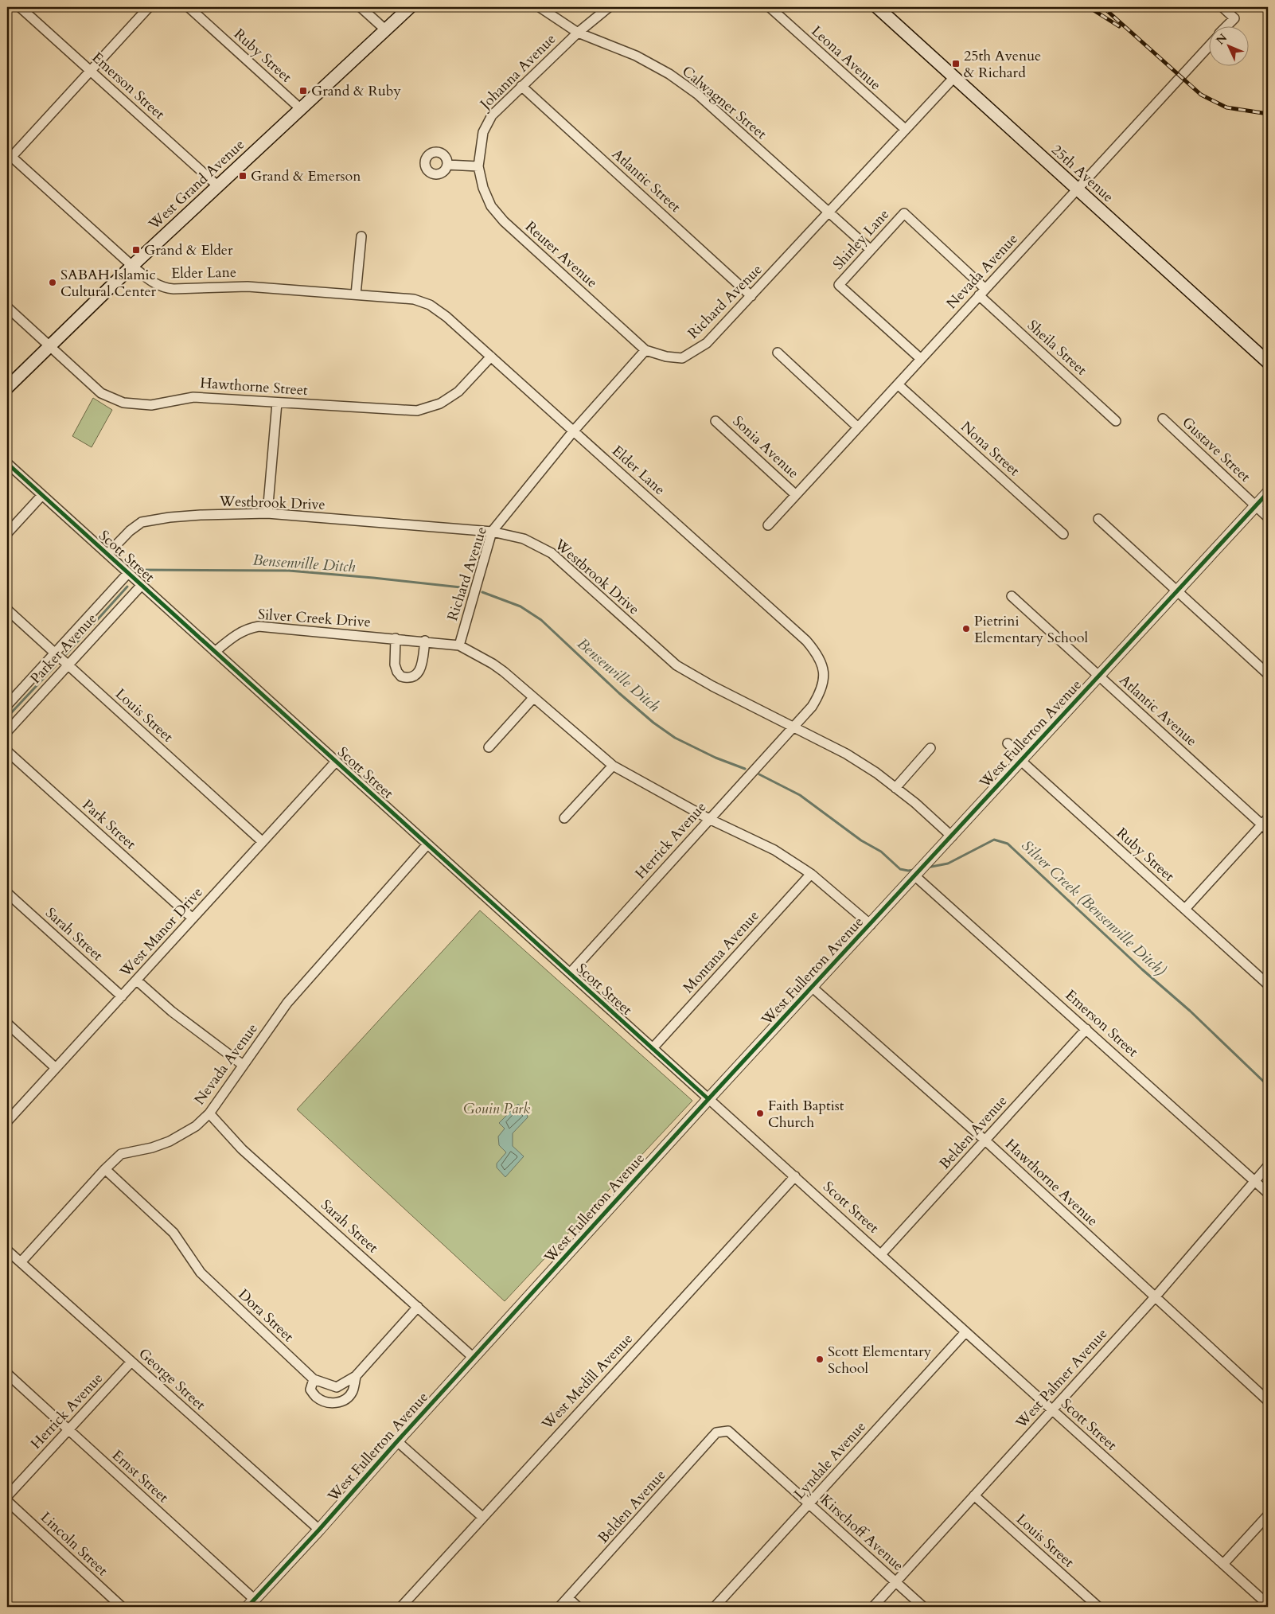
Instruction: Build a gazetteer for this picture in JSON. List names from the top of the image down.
{
  "streets": {
    "main road": ["25th Avenue", "West Grand Avenue"],
    "street": [
      "Ruby Street",
      "Leona Avenue",
      "Johanna Avenue",
      "Emerson Street",
      "Calwagner Street",
      "Atlantic Street",
      "Shirley Lane",
      "Reuter Avenue",
      "Nevada Avenue",
      "Elder Lane",
      "Richard Avenue",
      "Sheila Street",
      "Hawthorne Street",
      "Sonia Avenue",
      "Nona Street",
      "Gustave Street",
      "Westbrook Drive",
      "Scott Street",
      "Silver Creek Drive",
      "Parker Avenue",
      "Atlantic Avenue",
      "Louis Street",
      "West Fullerton Avenue",
      "Park Street",
      "Herrick Avenue",
      "West Manor Drive",
      "Sarah Street",
      "Montana Avenue",
      "Belden Avenue",
      "Hawthorne Avenue",
      "Dora Street",
      "West Palmer Avenue",
      "George Street",
      "West Medill Avenue",
      "Lyndale Avenue",
      "Ernst Street",
      "Kirschoff Avenue",
      "Lincoln Street"
    ]
  },
  "crossings": [
    ["Ruby Street", "West Grand Avenue"],
    ["Ruby Street", "West Fullerton Avenue"],
    ["Leona Avenue", "Richard Avenue"],
    ["Johanna Avenue", "Calwagner Street"],
    ["Johanna Avenue", "Atlantic Street"],
    ["Johanna Avenue", "Reuter Avenue"],
    ["Emerson Street", "West Grand Avenue"],
    ["Emerson Street", "West Fullerton Avenue"],
    ["Emerson Street", "Belden Avenue"],
    ["Emerson Street", "West Palmer Avenue"],
    ["Calwagner Street", "Shirley Lane"],
    ["Calwagner Street", "Richard Avenue"],
    ["25th Avenue", "Nevada Avenue"],
    ["25th Avenue", "Richard Avenue"],
    ["Atlantic Street", "Richard Avenue"],
    ["West Grand Avenue", "Elder Lane"],
    ["West Grand Avenue", "Hawthorne Street"],
    ["Shirley Lane", "Nevada Avenue"],
    ["Shirley Lane", "Sheila Street"],
    ["Reuter Avenue", "Richard Avenue"],
    ["Nevada Avenue", "Sheila Street"],
    ["Nevada Avenue", "Sonia Avenue"],
    ["Nevada Avenue", "Nona Street"],
    ["Nevada Avenue", "Scott Street"],
    ["Nevada Avenue", "Sarah Street"],
    ["Nevada Avenue", "Dora Street"],
    ["Nevada Avenue", "George Street"],
    ["Elder Lane", "Richard Avenue"],
    ["Elder Lane", "Hawthorne Street"],
    ["Elder Lane", "Westbrook Drive"],
    ["Elder Lane", "Herrick Avenue"],
    ["Richard Avenue", "Westbrook Drive"],
    ["Richard Avenue", "Silver Creek Drive"],
    ["Gustave Street", "West Fullerton Avenue"],
    ["Westbrook Drive", "Scott Street"],
    ["Westbrook Drive", "West Fullerton Avenue"],
    ["Westbrook Drive", "Herrick Avenue"],
    ["Scott Street", "Silver Creek Drive"],
    ["Scott Street", "Parker Avenue"],
    ["Scott Street", "West Fullerton Avenue"],
    ["Scott Street", "Herrick Avenue"],
    ["Scott Street", "West Manor Drive"],
    ["Scott Street", "Montana Avenue"],
    ["Scott Street", "Belden Avenue"],
    ["Scott Street", "West Palmer Avenue"],
    ["Scott Street", "West Medill Avenue"],
    ["Scott Street", "Lyndale Avenue"],
    ["Silver Creek Drive", "West Fullerton Avenue"],
    ["Silver Creek Drive", "Herrick Avenue"],
    ["Silver Creek Drive", "Montana Avenue"],
    ["Parker Avenue", "Louis Street"],
    ["Atlantic Avenue", "West Fullerton Avenue"],
    ["Louis Street", "West Manor Drive"],
    ["Louis Street", "West Palmer Avenue"],
    ["West Fullerton Avenue", "Sarah Street"],
    ["West Fullerton Avenue", "Hawthorne Avenue"],
    ["West Fullerton Avenue", "George Street"],
    ["West Fullerton Avenue", "Ernst Street"],
    ["Park Street", "West Manor Drive"],
    ["Herrick Avenue", "George Street"],
    ["Herrick Avenue", "Ernst Street"],
    ["West Manor Drive", "Sarah Street"],
    ["Sarah Street", "Dora Street"],
    ["Belden Avenue", "Hawthorne Avenue"],
    ["Belden Avenue", "Kirschoff Avenue"],
    ["Hawthorne Avenue", "West Palmer Avenue"],
    ["West Palmer Avenue", "Kirschoff Avenue"],
    ["Lyndale Avenue", "Kirschoff Avenue"]
  ],
  "water": ["Bensenville Ditch", "Silver Creek (Bensenville Ditch)"],
  "parks": ["Gouin Park"],
  "places": {
    "transit": [
      "25th Avenue & Richard",
      "Grand & Ruby",
      "Grand & Emerson",
      "Grand & Elder"
    ],
    "other": [
      "SABAH Islamic Cultural Center",
      "Pietrini Elementary School",
      "Faith Baptist Church",
      "Scott Elementary School"
    ]
  },
  "north": "top left"
}
